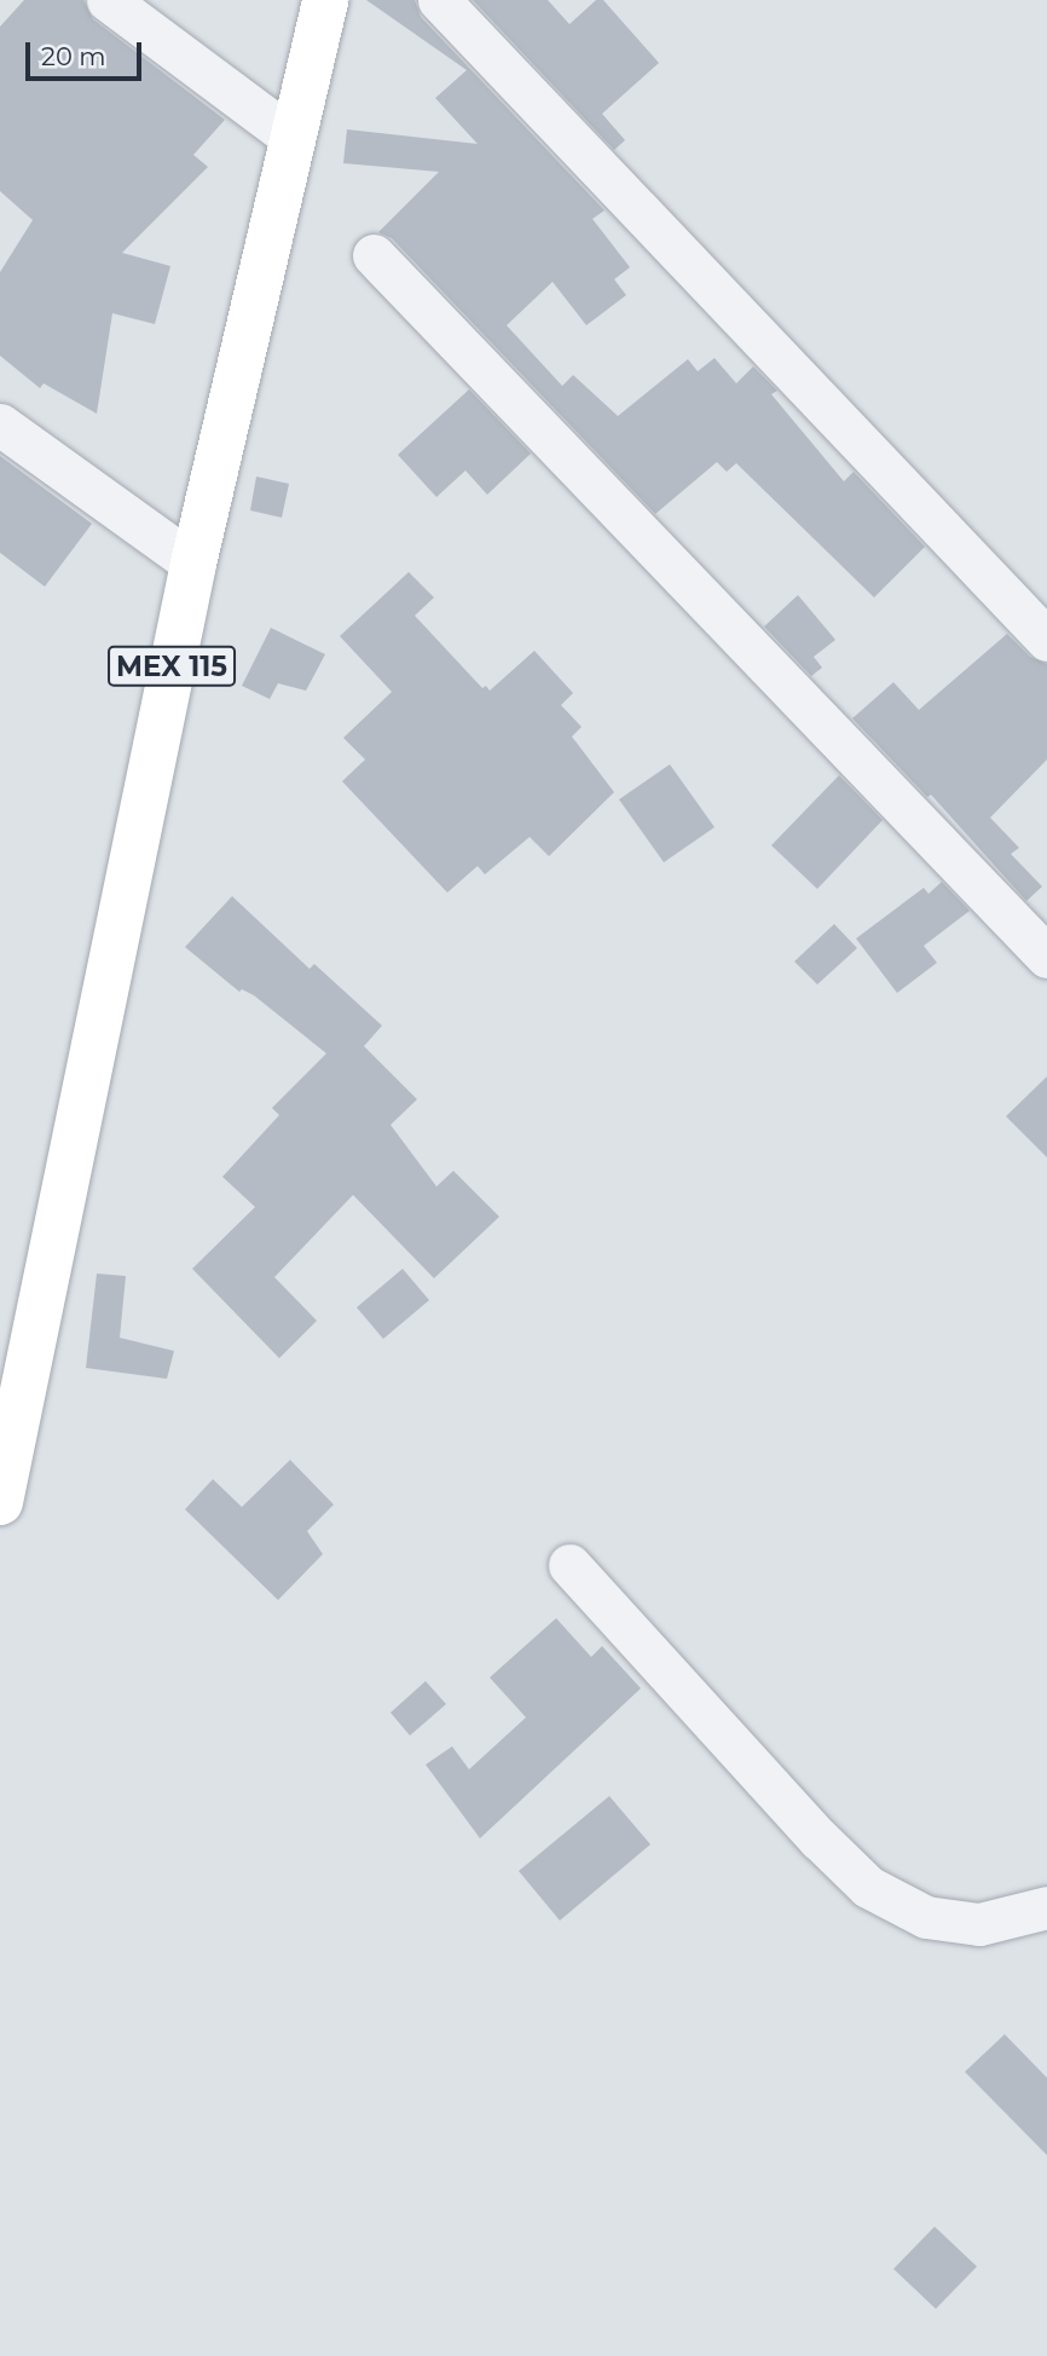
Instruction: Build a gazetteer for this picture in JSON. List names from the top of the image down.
{
  "streets": {
    "main road": ["MEX 115"]
  },
  "scale_bar": "20 m"
}
